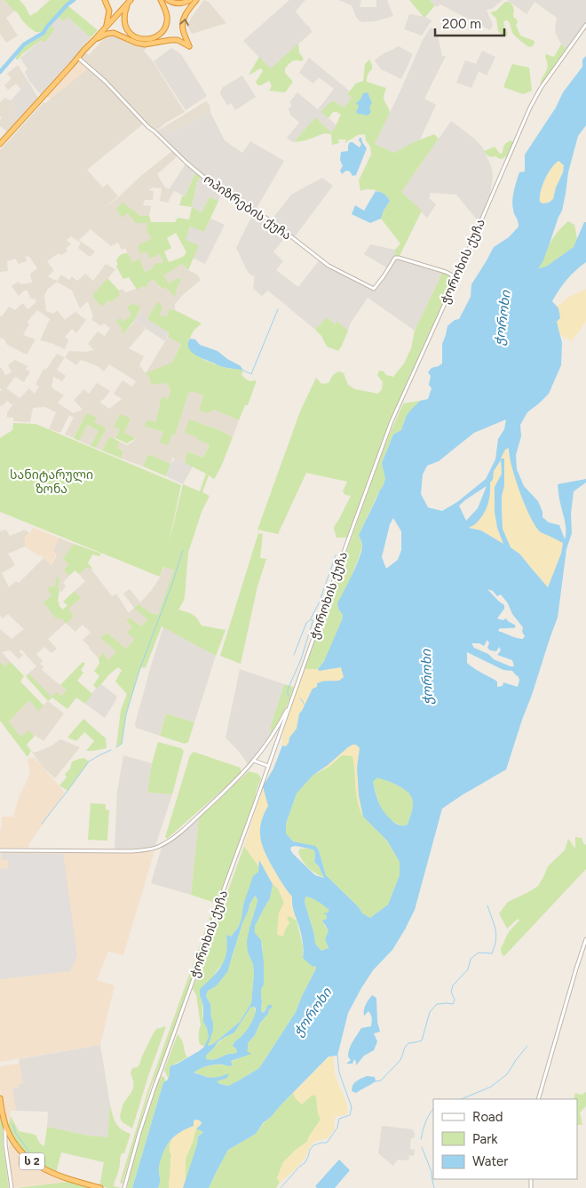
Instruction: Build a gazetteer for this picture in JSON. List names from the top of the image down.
{
  "streets": {
    "highway": ["ს 2"],
    "street": ["ოპიზრების ქუჩა", "ჭოროხის ქუჩა"]
  },
  "crossings": [
    ["ოპიზრების ქუჩა", "ჭოროხის ქუჩა"]
  ],
  "water": ["ჭოროხი"],
  "parks": ["სანიტარული ზონა"],
  "legend": ["Road", "Park", "Water"],
  "scale_bar": "200 m"
}
